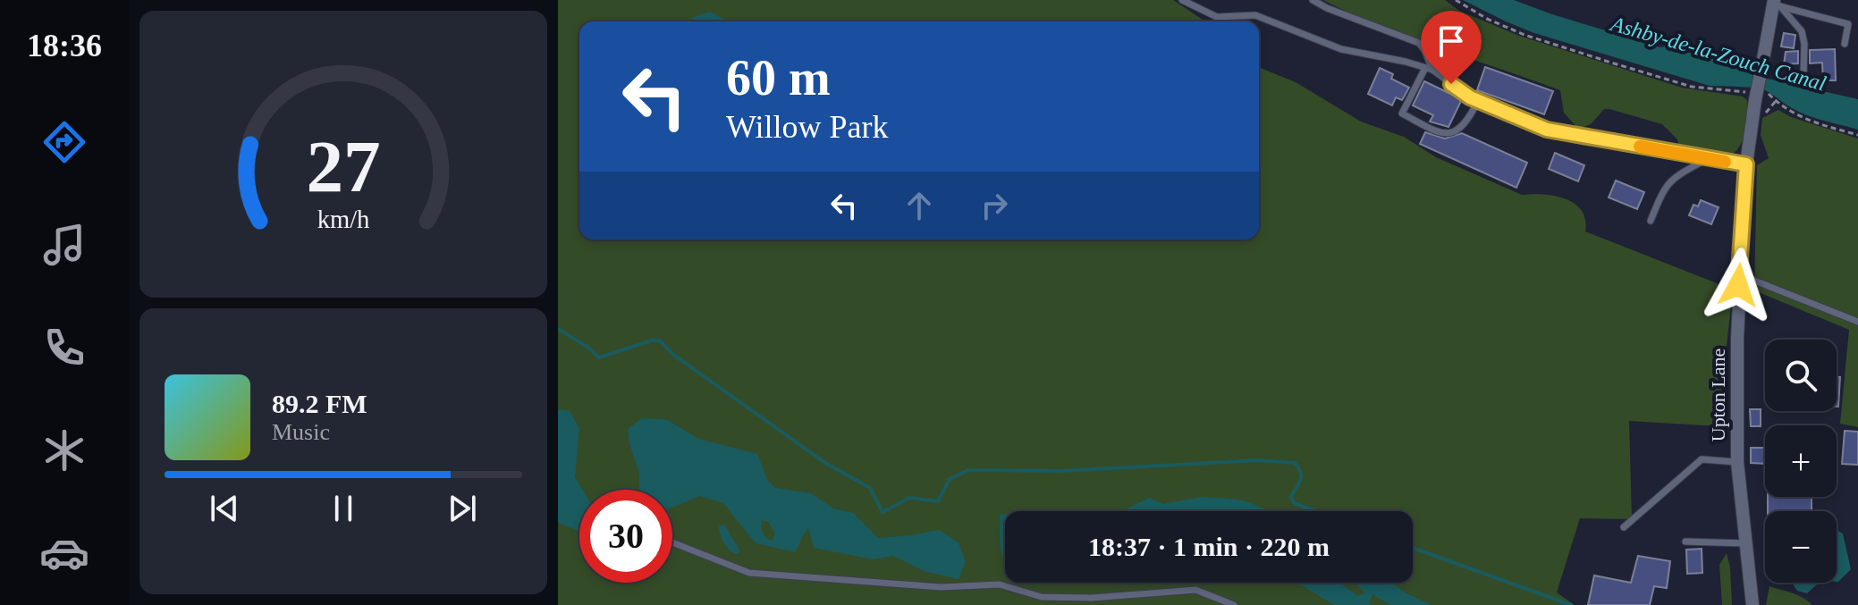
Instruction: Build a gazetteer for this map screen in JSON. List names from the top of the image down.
{
  "streets": {
    "street": ["Upton Lane"]
  },
  "water": ["Ashby-de-la-Zouch Canal"],
  "page": {
    "tabs": "18:36",
    "turn": ["60 m", "Willow Park"],
    "map_buttons": ["+", "−"],
    "song": ["89.2 FM", "Music"],
    "limit": "30",
    "trip": "18:37 · 1 min · 220 m",
    "gauge": ["27", "km/h"]
  }
}
